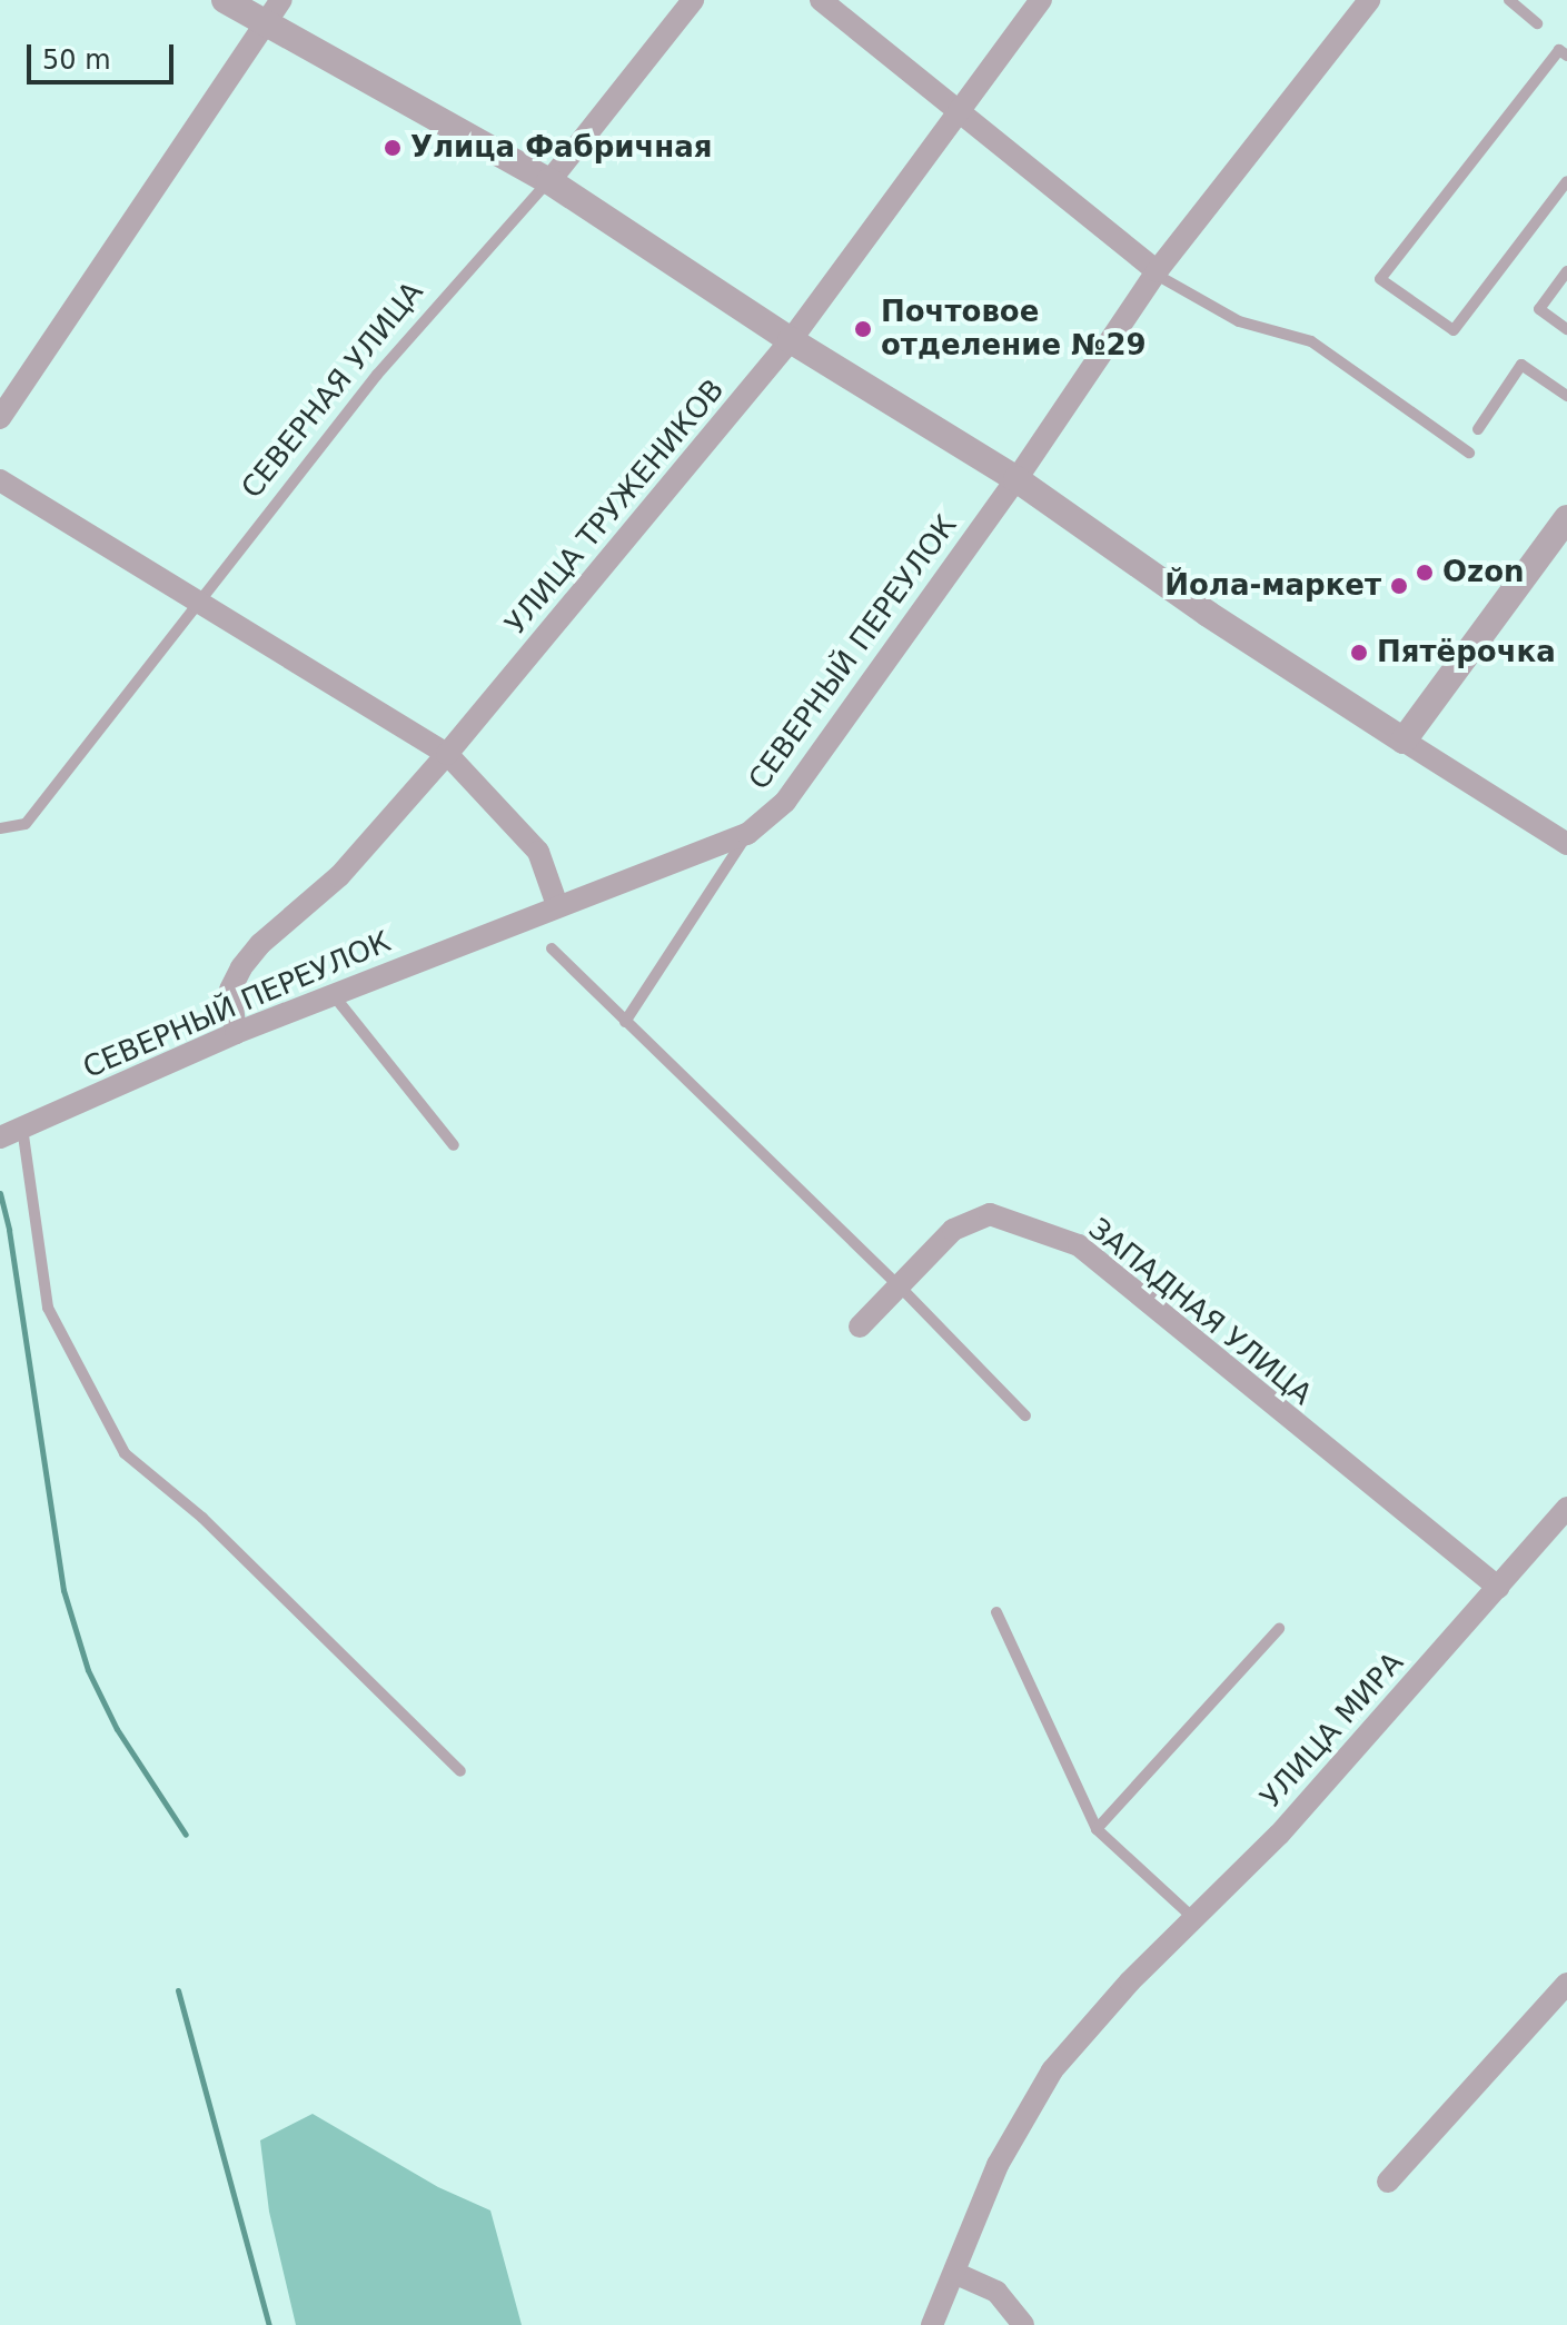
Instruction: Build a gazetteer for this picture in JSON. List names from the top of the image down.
{
  "streets": {
    "street": [
      "СЕВЕРНАЯ УЛИЦА",
      "УЛИЦА ТРУЖЕНИКОВ",
      "СЕВЕРНЫЙ ПЕРЕУЛОК",
      "ЗАПАДНАЯ УЛИЦА",
      "УЛИЦА МИРА"
    ]
  },
  "crossings": [
    ["УЛИЦА ТРУЖЕНИКОВ", "СЕВЕРНЫЙ ПЕРЕУЛОК"],
    ["ЗАПАДНАЯ УЛИЦА", "УЛИЦА МИРА"]
  ],
  "places": [
    "Улица Фабричная",
    "Почтовое отделение №29",
    "Ozon",
    "Йола-маркет",
    "Пятёрочка"
  ],
  "scale_bar": "50 m"
}
